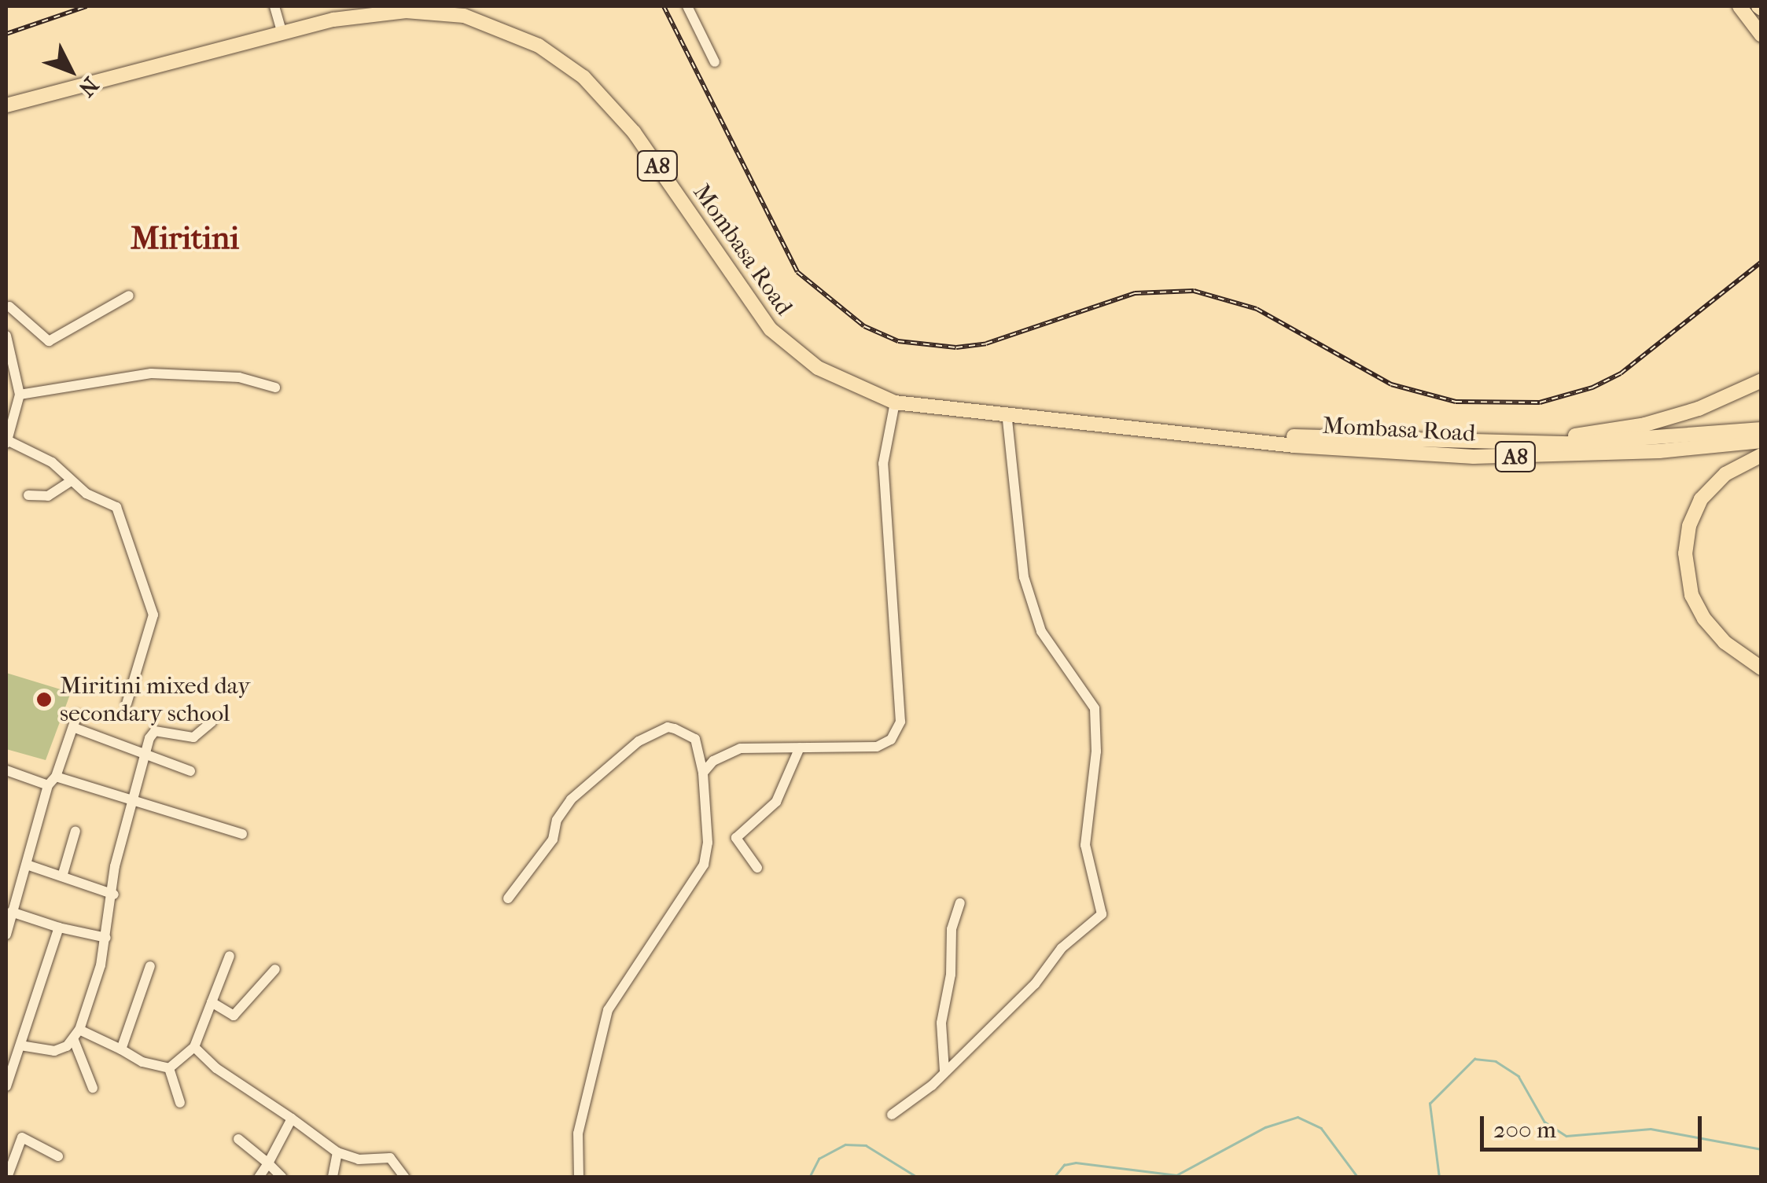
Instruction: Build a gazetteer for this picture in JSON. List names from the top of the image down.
{
  "streets": {
    "highway": ["A8", "Mombasa Road"]
  },
  "districts": ["Miritini"],
  "places": ["Miritini mixed day secondary school"],
  "scale_bar": "200 m",
  "north": "bottom right"
}
